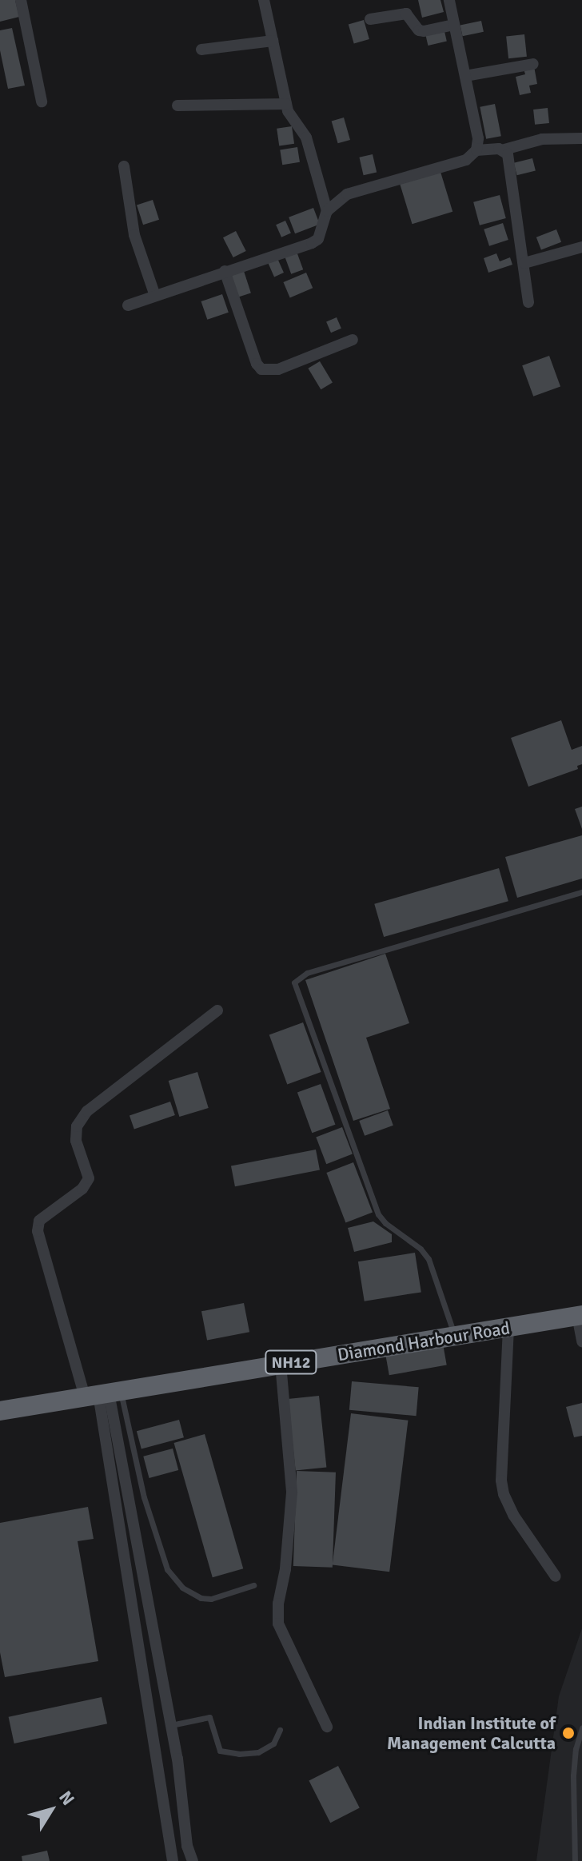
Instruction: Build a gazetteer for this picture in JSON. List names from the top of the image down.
{
  "streets": {
    "highway": ["Diamond Harbour Road", "NH12"]
  },
  "places": ["Indian Institute of Management Calcutta"],
  "north": "top right"
}
